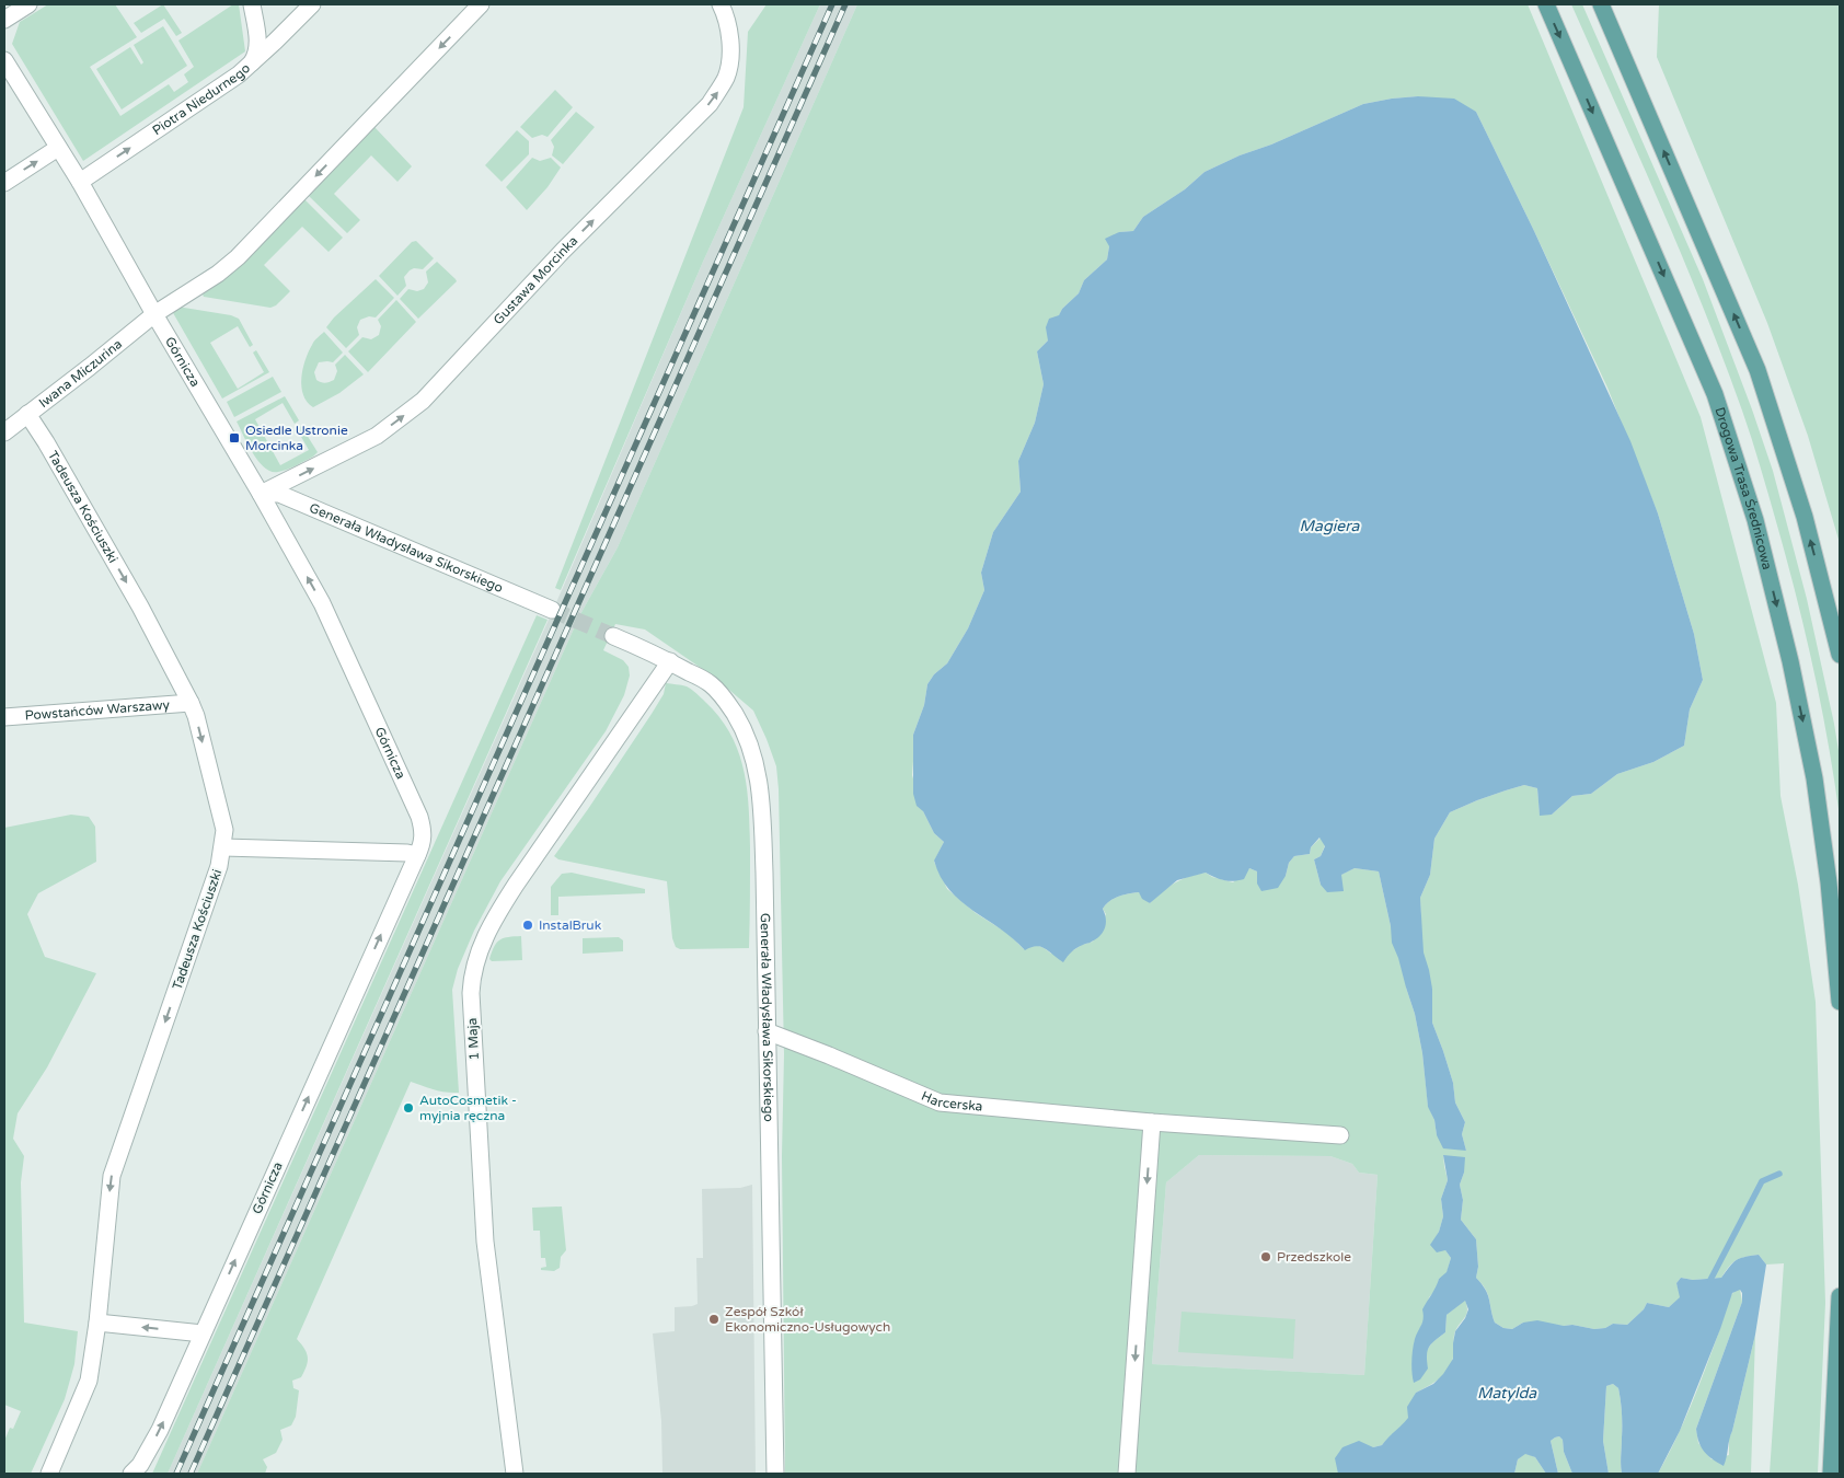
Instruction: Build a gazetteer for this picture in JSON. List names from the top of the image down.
{
  "streets": {
    "main road": ["Drogowa Trasa Średnicowa"],
    "street": [
      "Piotra Niedurnego",
      "Gustawa Morcinka",
      "Górnicza",
      "Iwana Miczurina",
      "Tadeusza Kościuszki",
      "Generała Władysława Sikorskiego",
      "Powstańców Warszawy",
      "1 Maja",
      "Harcerska"
    ]
  },
  "crossings": [
    ["Piotra Niedurnego", "Górnicza"],
    ["Gustawa Morcinka", "Górnicza"],
    ["Gustawa Morcinka", "Generała Władysława Sikorskiego"],
    ["Górnicza", "Iwana Miczurina"],
    ["Górnicza", "Generała Władysława Sikorskiego"],
    ["Iwana Miczurina", "Tadeusza Kościuszki"],
    ["Tadeusza Kościuszki", "Powstańców Warszawy"],
    ["Generała Władysława Sikorskiego", "1 Maja"],
    ["Generała Władysława Sikorskiego", "Harcerska"]
  ],
  "one_way": ["Gustawa Morcinka", "Górnicza", "Tadeusza Kościuszki"],
  "water": ["Magiera", "Matylda"],
  "places": {
    "transit": ["Osiedle Ustronie Morcinka"],
    "other": [
      "InstalBruk",
      "AutoCosmetik - myjnia ręczna",
      "Przedszkole",
      "Zespół Szkół Ekonomiczno-Usługowych"
    ]
  }
}
